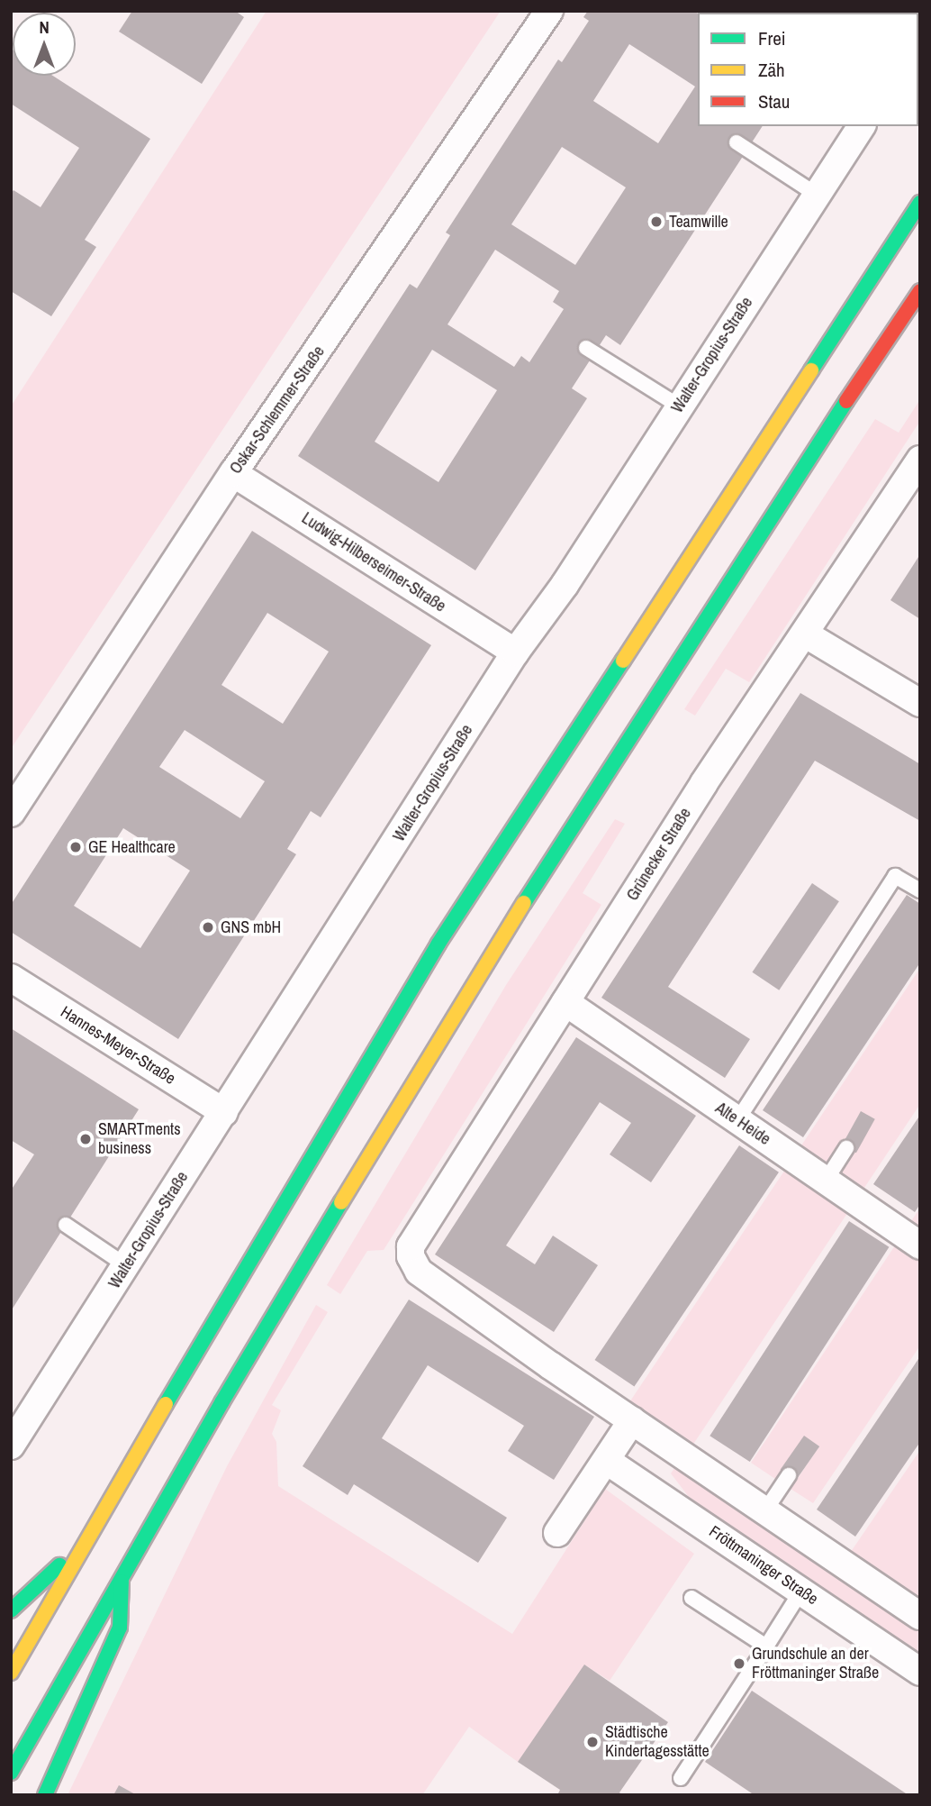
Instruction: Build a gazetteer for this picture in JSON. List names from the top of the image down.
{
  "streets": {
    "street": [
      "Walter-Gropius-Straße",
      "Oskar-Schlemmer-Straße",
      "Ludwig-Hilberseimer-Straße",
      "Grünecker Straße",
      "Hannes-Meyer-Straße",
      "Alte Heide",
      "Fröttmaninger Straße"
    ]
  },
  "crossings": [
    ["Walter-Gropius-Straße", "Ludwig-Hilberseimer-Straße"],
    ["Walter-Gropius-Straße", "Hannes-Meyer-Straße"],
    ["Oskar-Schlemmer-Straße", "Ludwig-Hilberseimer-Straße"],
    ["Grünecker Straße", "Alte Heide"]
  ],
  "places": [
    "Teamwille",
    "GE Healthcare",
    "GNS mbH",
    "SMARTments business",
    "Grundschule an der Fröttmaninger Straße",
    "Städtische Kindertagesstätte"
  ],
  "legend": ["Frei", "Zäh", "Stau"],
  "north": "top"
}
